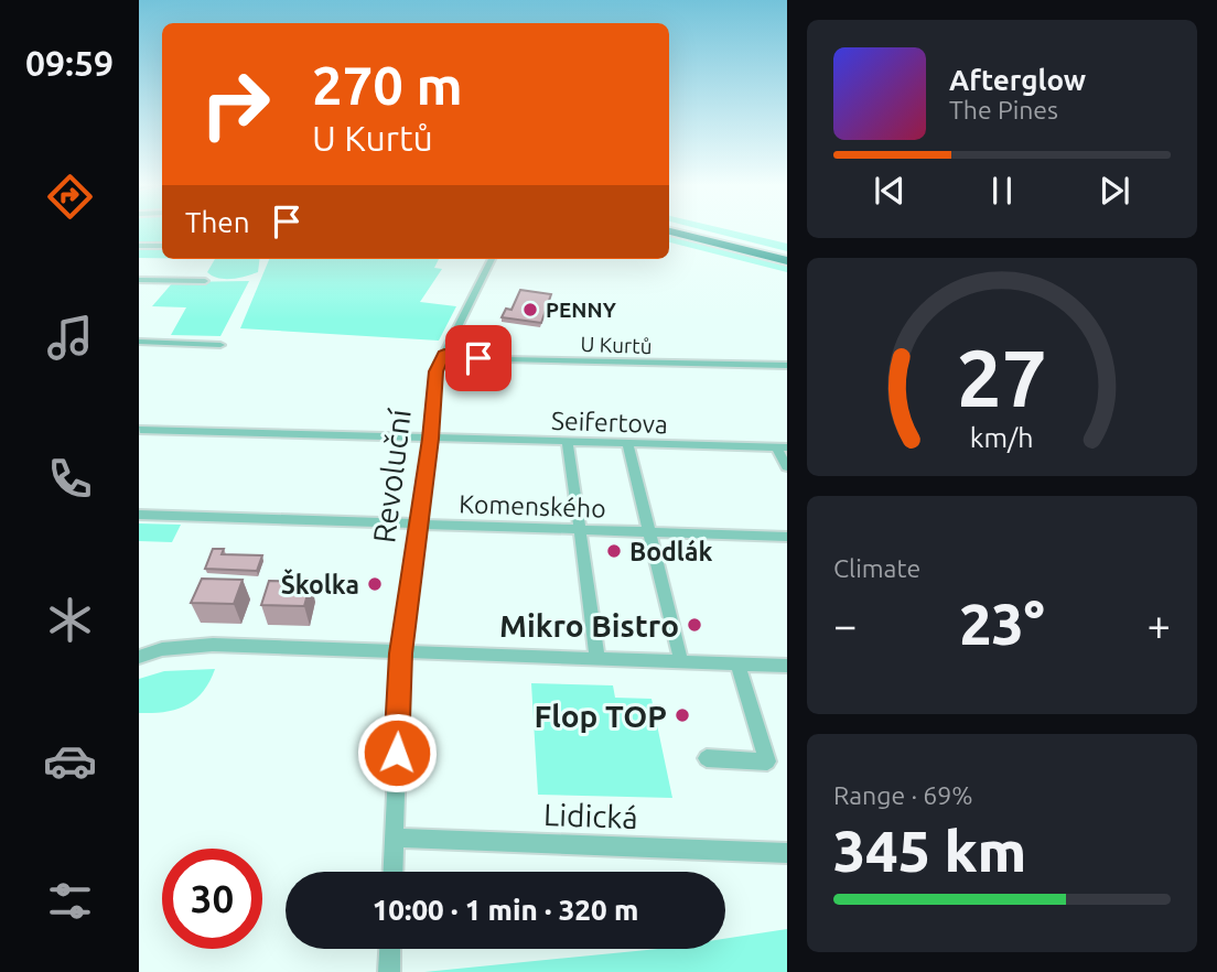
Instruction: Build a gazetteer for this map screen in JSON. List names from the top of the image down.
{
  "streets": {
    "street": [
      "U Kurtů",
      "Seifertova",
      "Revoluční",
      "Komenského",
      "Lidická"
    ]
  },
  "crossings": [
    ["U Kurtů", "Revoluční"],
    ["Seifertova", "Revoluční"],
    ["Revoluční", "Komenského"],
    ["Revoluční", "Lidická"]
  ],
  "places": [
    "PENNY",
    "Bodlák",
    "Školka",
    "Mikro Bistro",
    "Flop TOP"
  ],
  "page": {
    "tabs": "09:59",
    "turn": ["270 m", "U Kurtů"],
    "song": ["Afterglow", "The Pines"],
    "then": "Then",
    "tile": [
      "Climate",
      ["Range · 69%", "345 km"]
    ],
    "heat": ["−", "23°", "+"],
    "limit": "30",
    "trip": "10:00 · 1 min · 320 m",
    "gauge": ["27", "km/h"]
  }
}
